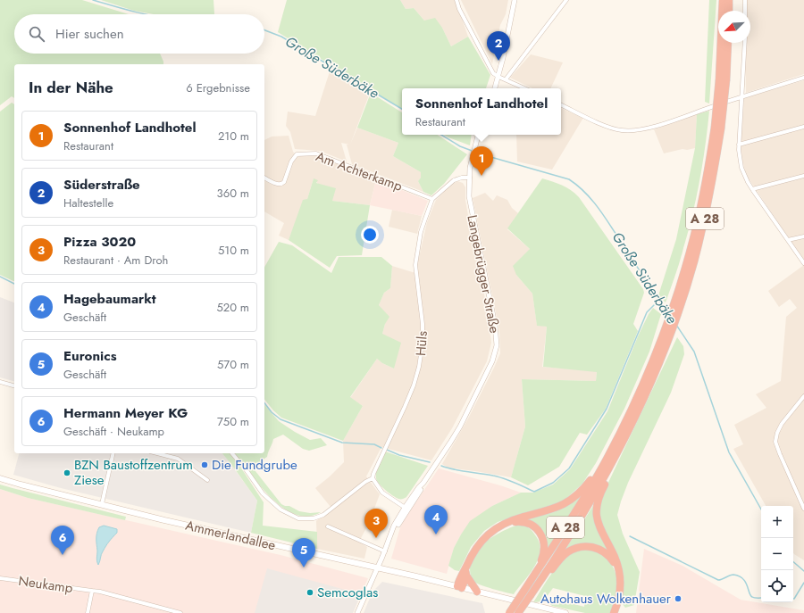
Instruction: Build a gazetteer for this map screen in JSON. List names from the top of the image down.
{
  "streets": {
    "highway": ["A 28"],
    "main road": ["Ammerlandallee"],
    "street": [
      "Am Achterkamp",
      "Langebrügger Straße",
      "Hüls",
      "Neukamp"
    ]
  },
  "crossings": [
    ["Am Achterkamp", "Hüls"],
    ["Langebrügger Straße", "Hüls"],
    ["Langebrügger Straße", "Ammerlandallee"]
  ],
  "water": ["Große Süderbäke"],
  "places": [
    "Die Fundgrube",
    "BZN Baustoffzentrum Ziese",
    "Semcoglas",
    "Autohaus Wolkenhauer"
  ],
  "north": "bottom left",
  "page": {
    "search": "Hier suchen",
    "pins": [
      "2",
      "1",
      "4",
      "3",
      "6",
      "5"
    ],
    "heading": ["In der Nähe", "6 Ergebnisse"],
    "popup": ["Sonnenhof Landhotel", "Restaurant"],
    "list": [
      {
        "mark": "1",
        "name": "Sonnenhof Landhotel",
        "note": "Restaurant",
        "value": "210 m"
      },
      {
        "mark": "2",
        "name": "Süderstraße",
        "note": "Haltestelle",
        "value": "360 m"
      },
      {
        "mark": "3",
        "name": "Pizza 3020",
        "note": "Restaurant · Am Droh",
        "value": "510 m"
      },
      {
        "mark": "4",
        "name": "Hagebaumarkt",
        "note": "Geschäft",
        "value": "520 m"
      },
      {
        "mark": "5",
        "name": "Euronics",
        "note": "Geschäft",
        "value": "570 m"
      },
      {
        "mark": "6",
        "name": "Hermann Meyer KG",
        "note": "Geschäft · Neukamp",
        "value": "750 m"
      }
    ],
    "map_buttons": ["+", "−"]
  }
}
